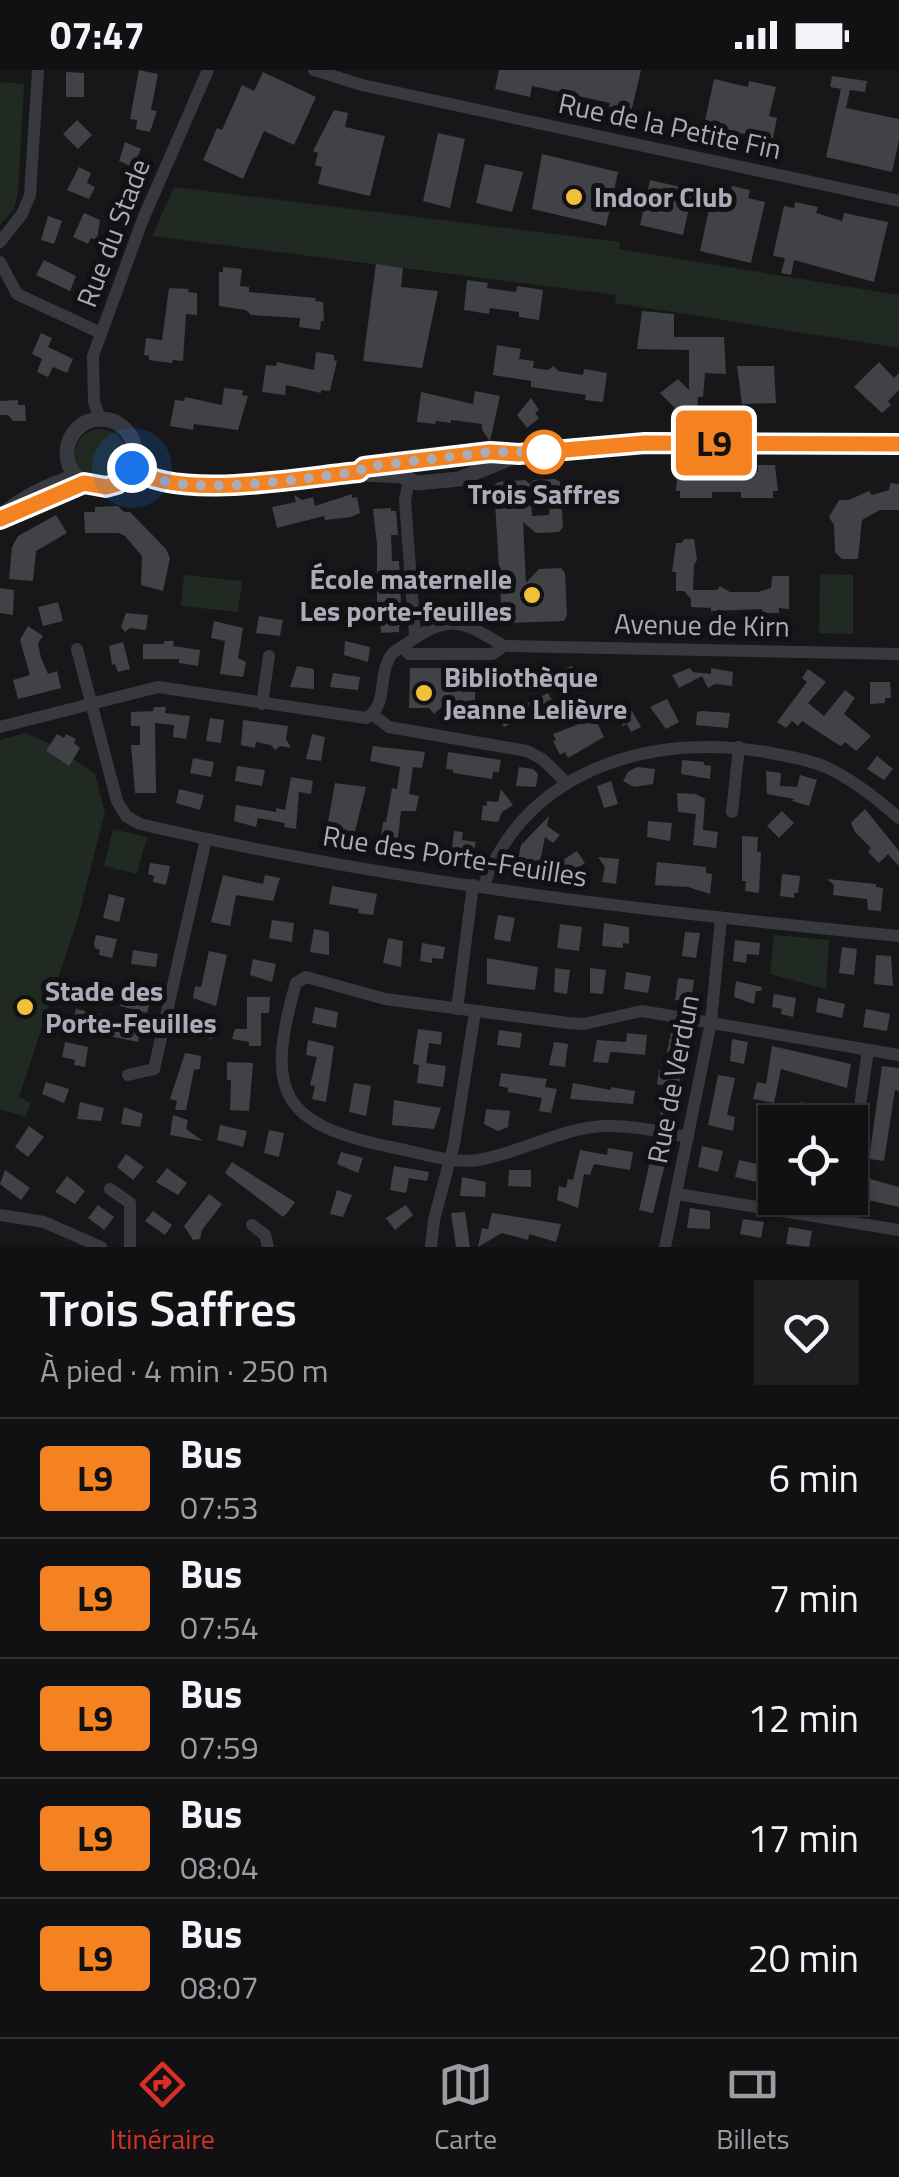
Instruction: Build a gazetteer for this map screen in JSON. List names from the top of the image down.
{
  "streets": {
    "street": [
      "Rue de la Petite Fin",
      "Rue du Stade",
      "Avenue de Kirn",
      "Rue des Porte-Feuilles",
      "Rue de Verdun"
    ]
  },
  "crossings": [
    ["Rue des Porte-Feuilles", "Rue de Verdun"]
  ],
  "places": [
    "Indoor Club",
    "Trois Saffres",
    "École maternelle Les porte-feuilles",
    "Bibliothèque Jeanne Lelièvre",
    "Stade des Porte-Feuilles"
  ],
  "lines": ["bus line L9"],
  "page": {
    "status": "07:47",
    "on_map": "L9",
    "heading": ["Trois Saffres", "À pied · 4 min · 250 m"],
    "list": [
      {
        "mark": "L9",
        "name": "Bus",
        "note": "07:53",
        "value": "6 min"
      },
      {
        "mark": "L9",
        "name": "Bus",
        "note": "07:54",
        "value": "7 min"
      },
      {
        "mark": "L9",
        "name": "Bus",
        "note": "07:59",
        "value": "12 min"
      },
      {
        "mark": "L9",
        "name": "Bus",
        "note": "08:04",
        "value": "17 min"
      },
      {
        "mark": "L9",
        "name": "Bus",
        "note": "08:07",
        "value": "20 min"
      }
    ],
    "tabs": ["Itinéraire", "Carte", "Billets"]
  }
}
